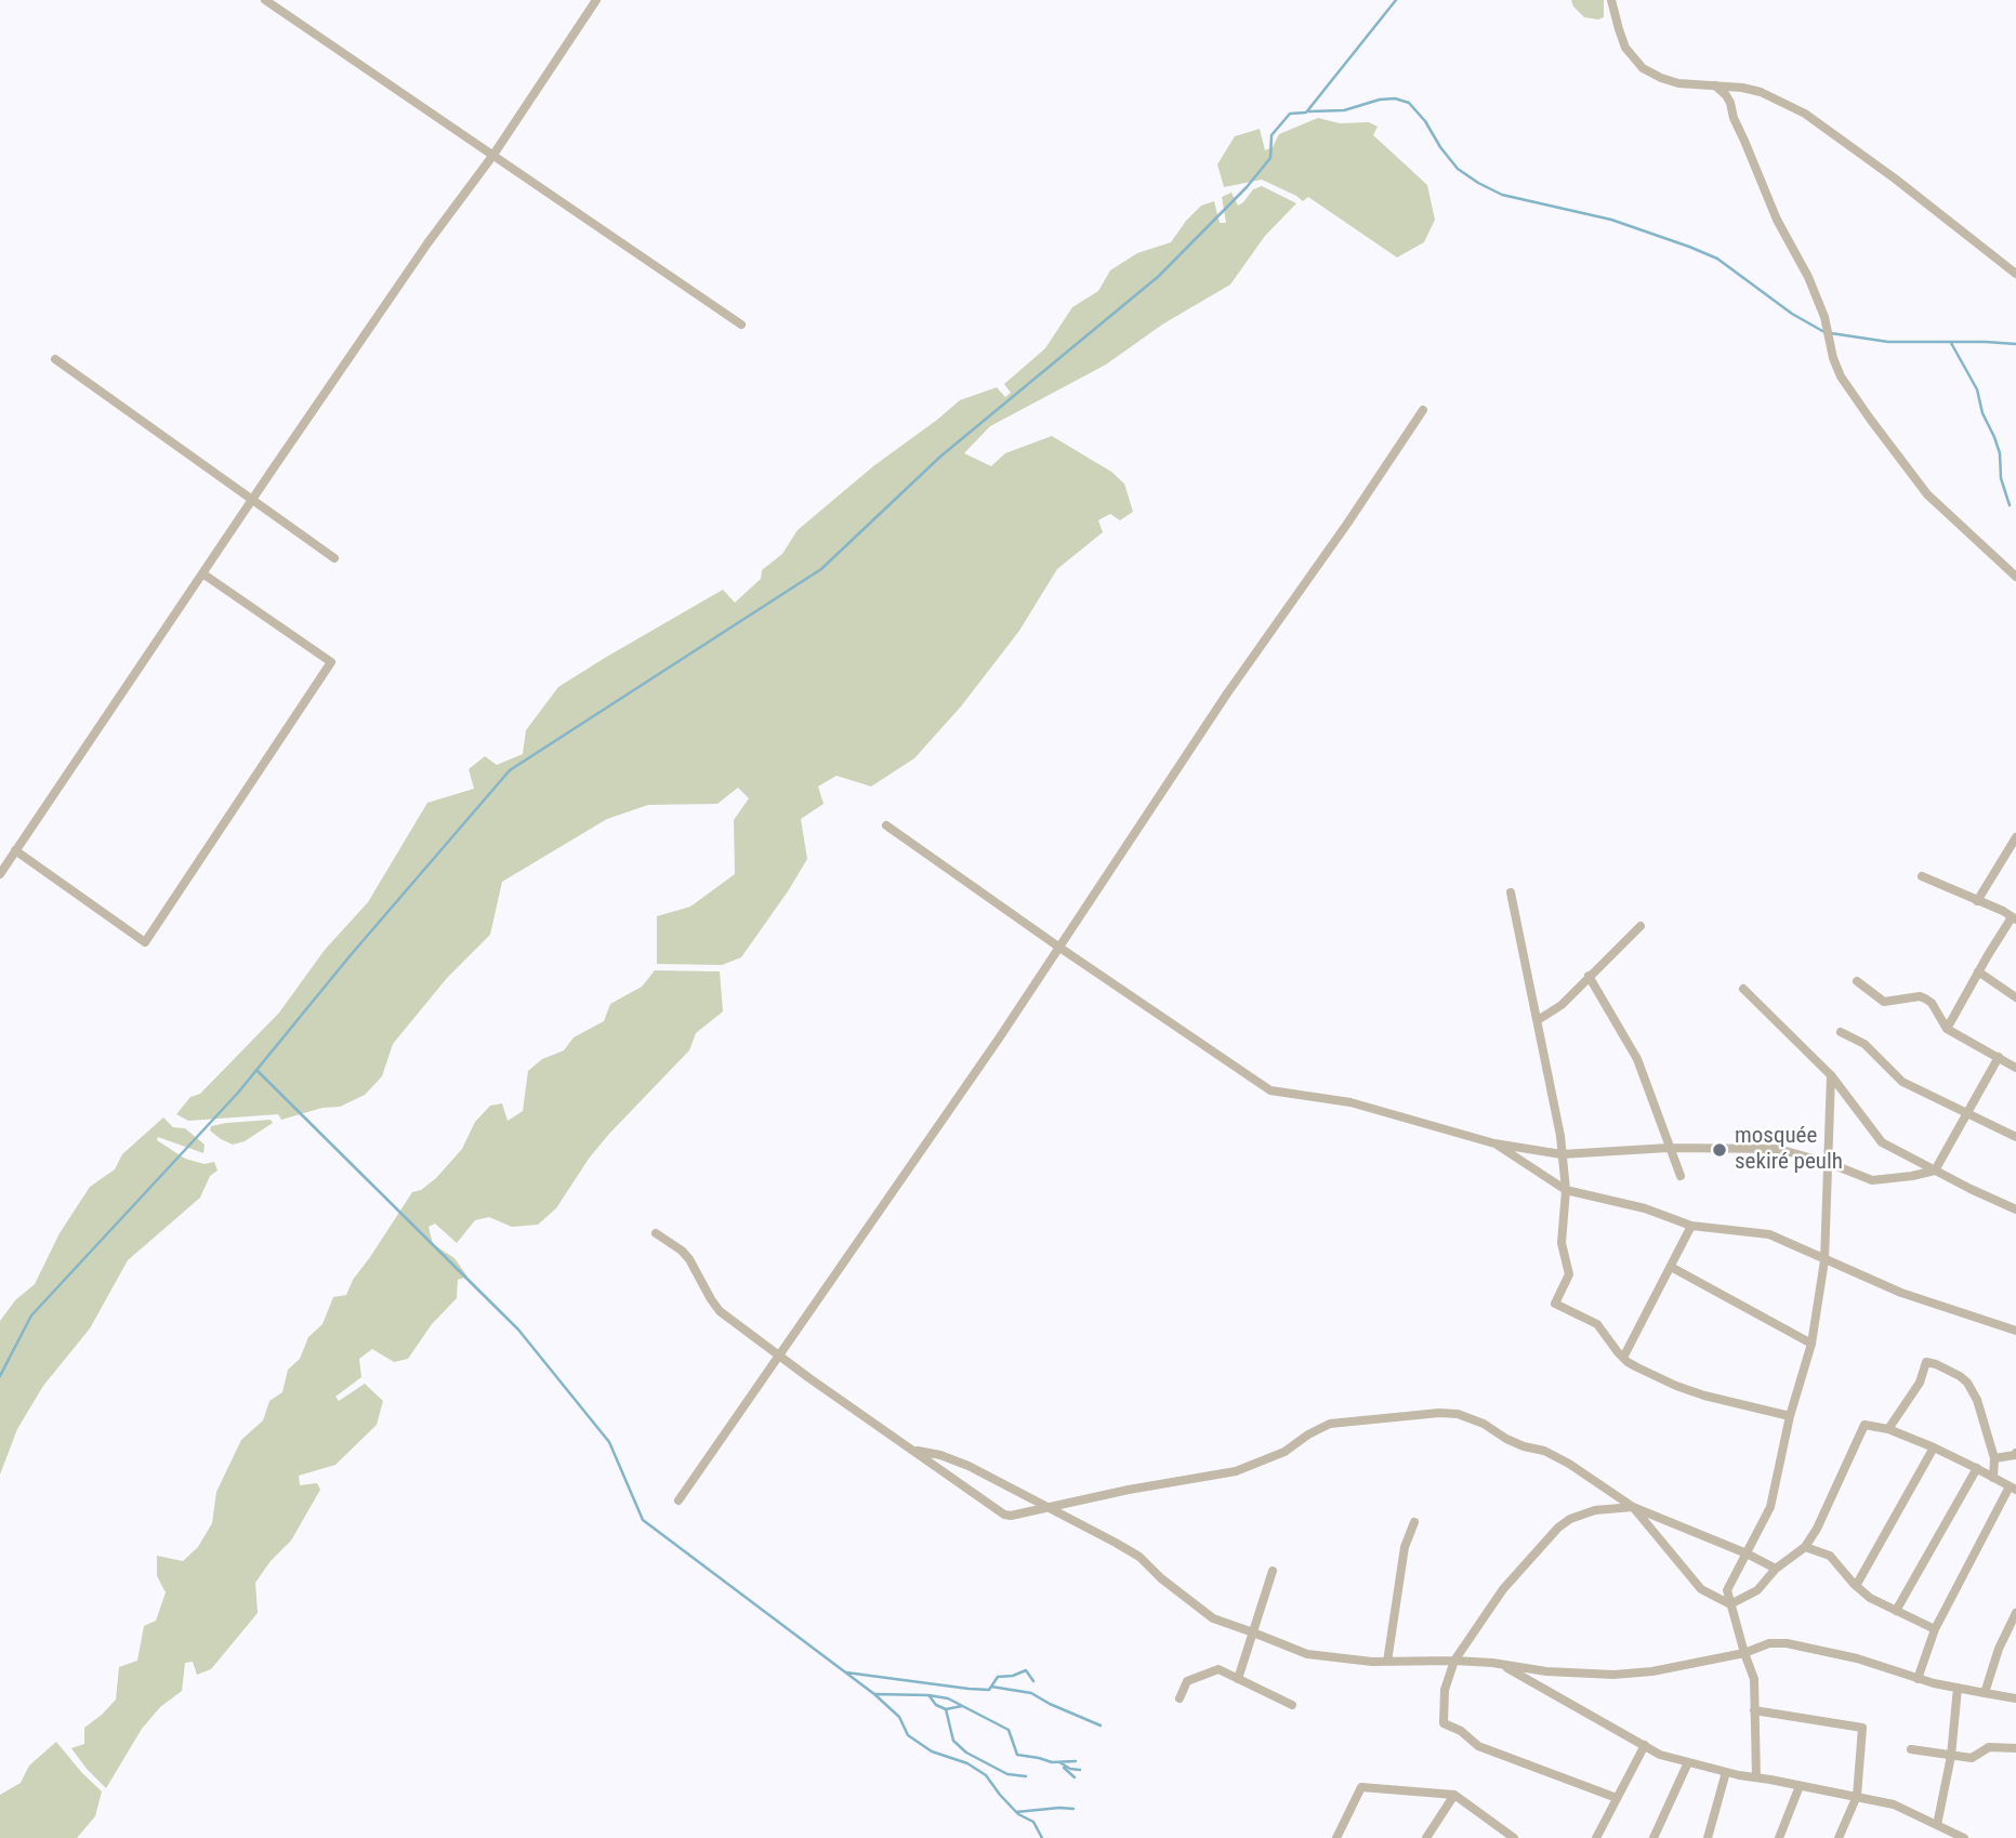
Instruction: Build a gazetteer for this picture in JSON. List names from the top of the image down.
{
  "places": ["mosquée sekiré peulh"]
}
